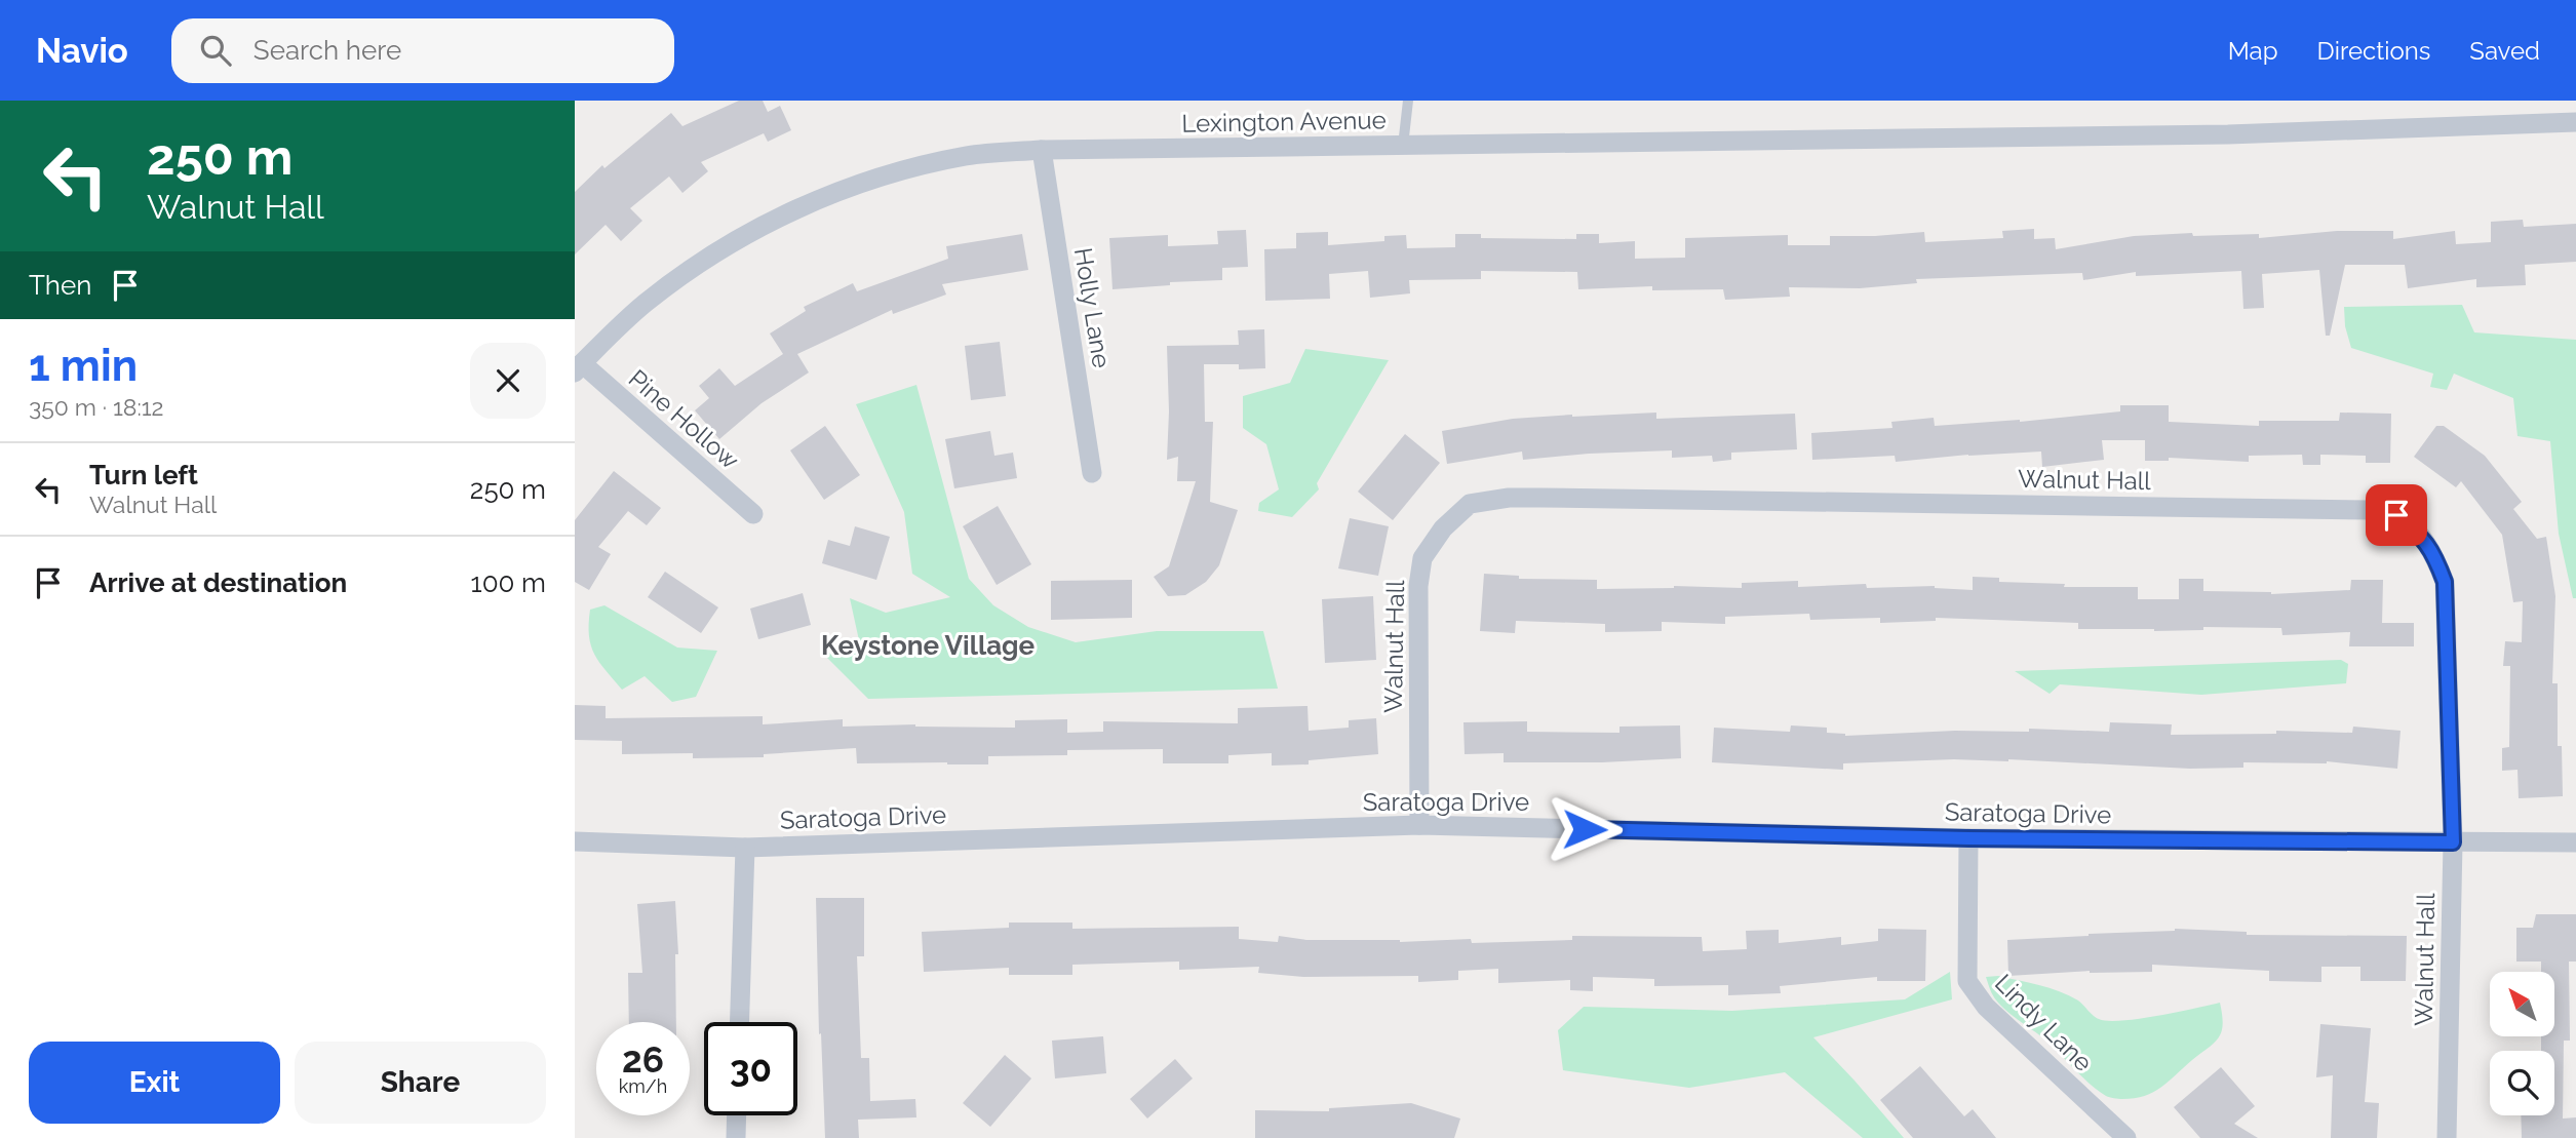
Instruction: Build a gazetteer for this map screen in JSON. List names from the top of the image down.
{
  "streets": {
    "street": [
      "Lexington Avenue",
      "Holly Lane",
      "Pine Hollow",
      "Walnut Hall",
      "Saratoga Drive",
      "Lindy Lane"
    ]
  },
  "crossings": [
    ["Lexington Avenue", "Holly Lane"],
    ["Lexington Avenue", "Pine Hollow"],
    ["Walnut Hall", "Saratoga Drive"],
    ["Saratoga Drive", "Lindy Lane"]
  ],
  "districts": ["Keystone Village"],
  "north": "top left",
  "page": {
    "header": "Navio",
    "search": "Search here",
    "nav": ["Map", "Directions", "Saved"],
    "turn": ["250 m", "Walnut Hall"],
    "then": "Then",
    "heading": ["1 min", "350 m · 18:12"],
    "list": [
      {
        "name": "Turn left",
        "note": "Walnut Hall",
        "value": "250 m"
      },
      {
        "name": "Arrive at destination",
        "value": "100 m"
      }
    ],
    "speed": "26 km/h",
    "limit": "30",
    "buttons": ["Exit", "Share"]
  }
}
